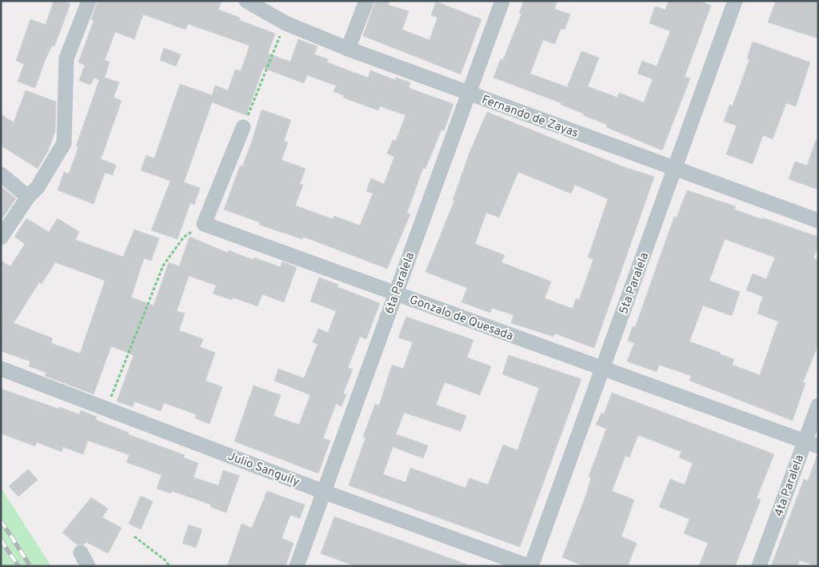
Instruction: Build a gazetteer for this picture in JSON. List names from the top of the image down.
{
  "streets": {
    "street": [
      "Fernando de Zayas",
      "6ta Paralela",
      "5ta Paralela",
      "Gonzalo de Quesada",
      "Julio Sanguily",
      "4ta Paralela"
    ]
  },
  "crossings": [
    ["Fernando de Zayas", "6ta Paralela"],
    ["Fernando de Zayas", "5ta Paralela"],
    ["6ta Paralela", "Gonzalo de Quesada"],
    ["6ta Paralela", "Julio Sanguily"],
    ["5ta Paralela", "Gonzalo de Quesada"],
    ["5ta Paralela", "Julio Sanguily"],
    ["Gonzalo de Quesada", "4ta Paralela"]
  ]
}
